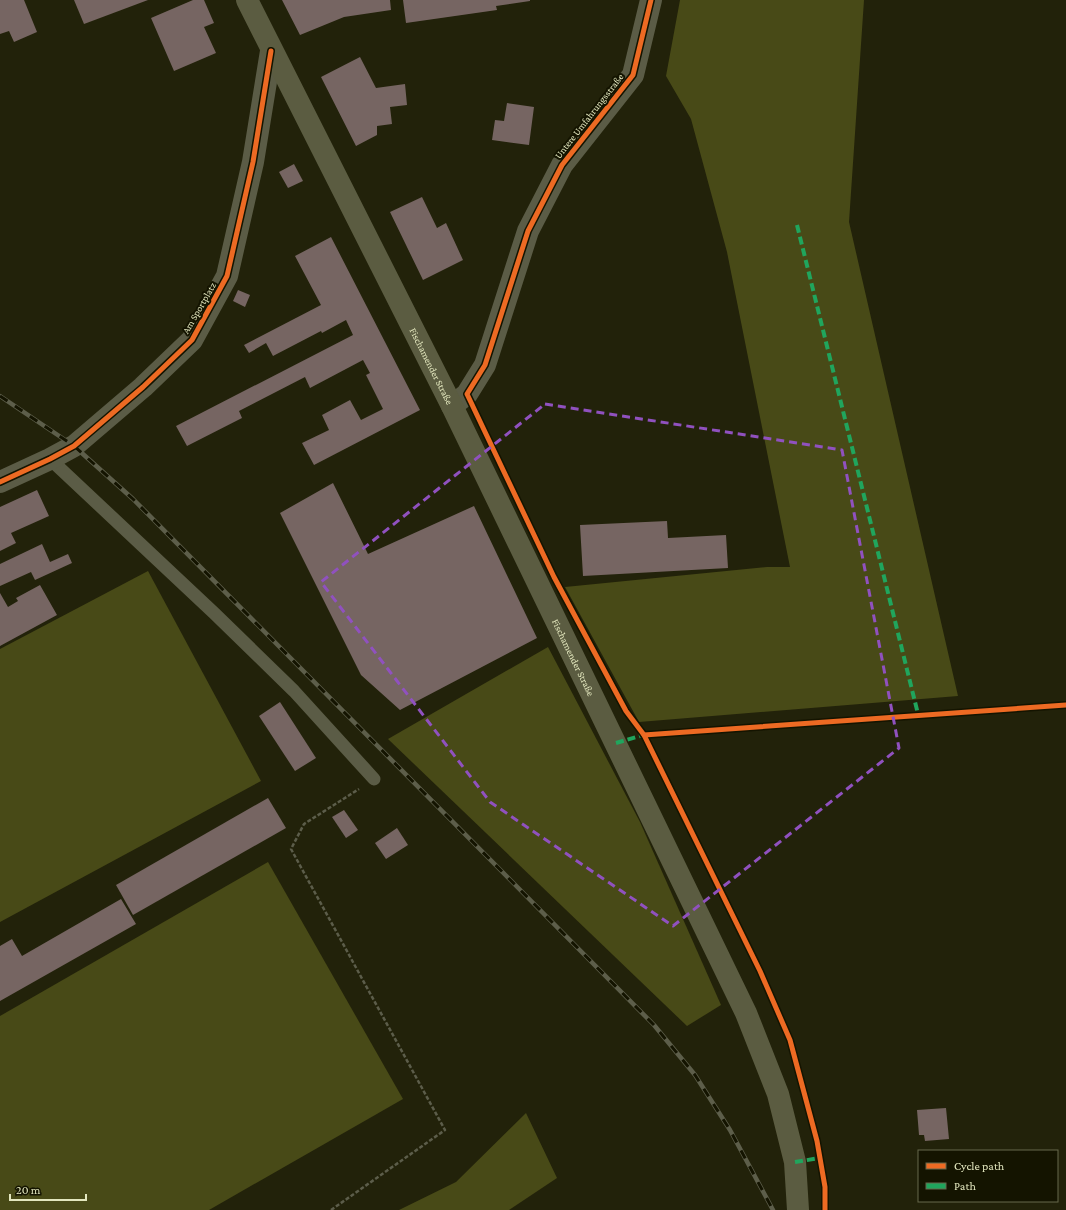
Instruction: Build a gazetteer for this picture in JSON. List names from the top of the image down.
{
  "streets": {
    "main road": ["Fischamender Straße"],
    "street": ["Untere Umfahrungsstraße", "Am Sportplatz"]
  },
  "crossings": [
    ["Untere Umfahrungsstraße", "Fischamender Straße"],
    ["Am Sportplatz", "Fischamender Straße"]
  ],
  "legend": ["Cycle path", "Path"],
  "scale_bar": "20 m"
}
